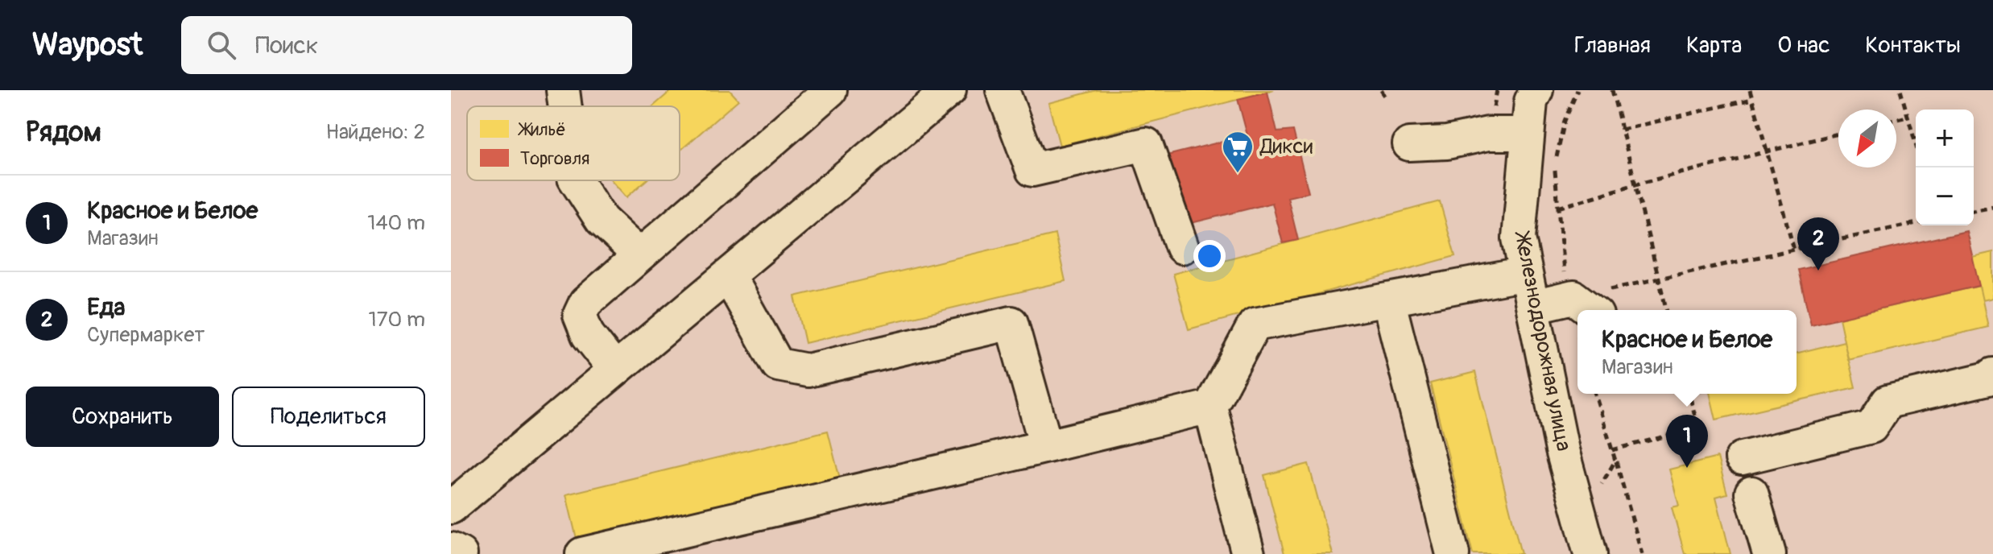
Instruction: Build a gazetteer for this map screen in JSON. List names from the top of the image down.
{
  "streets": {
    "street": ["Железнодорожная улица"]
  },
  "places": {
    "supermarket": ["Дикси"]
  },
  "legend": ["Жильё", "Торговля"],
  "north": "bottom left",
  "page": {
    "header": "Waypost",
    "search": "Поиск",
    "nav": [
      "Главная",
      "Карта",
      "О нас",
      "Контакты"
    ],
    "heading": ["Рядом", "Найдено: 2"],
    "map_buttons": ["+", "−"],
    "list": [
      {
        "mark": "1",
        "name": "Красное и Белое",
        "note": "Магазин",
        "value": "140 m"
      },
      {
        "mark": "2",
        "name": "Еда",
        "note": "Супермаркет",
        "value": "170 m"
      }
    ],
    "pins": ["2", "1"],
    "popup": ["Красное и Белое", "Магазин"],
    "buttons": ["Сохранить", "Поделиться"]
  }
}
